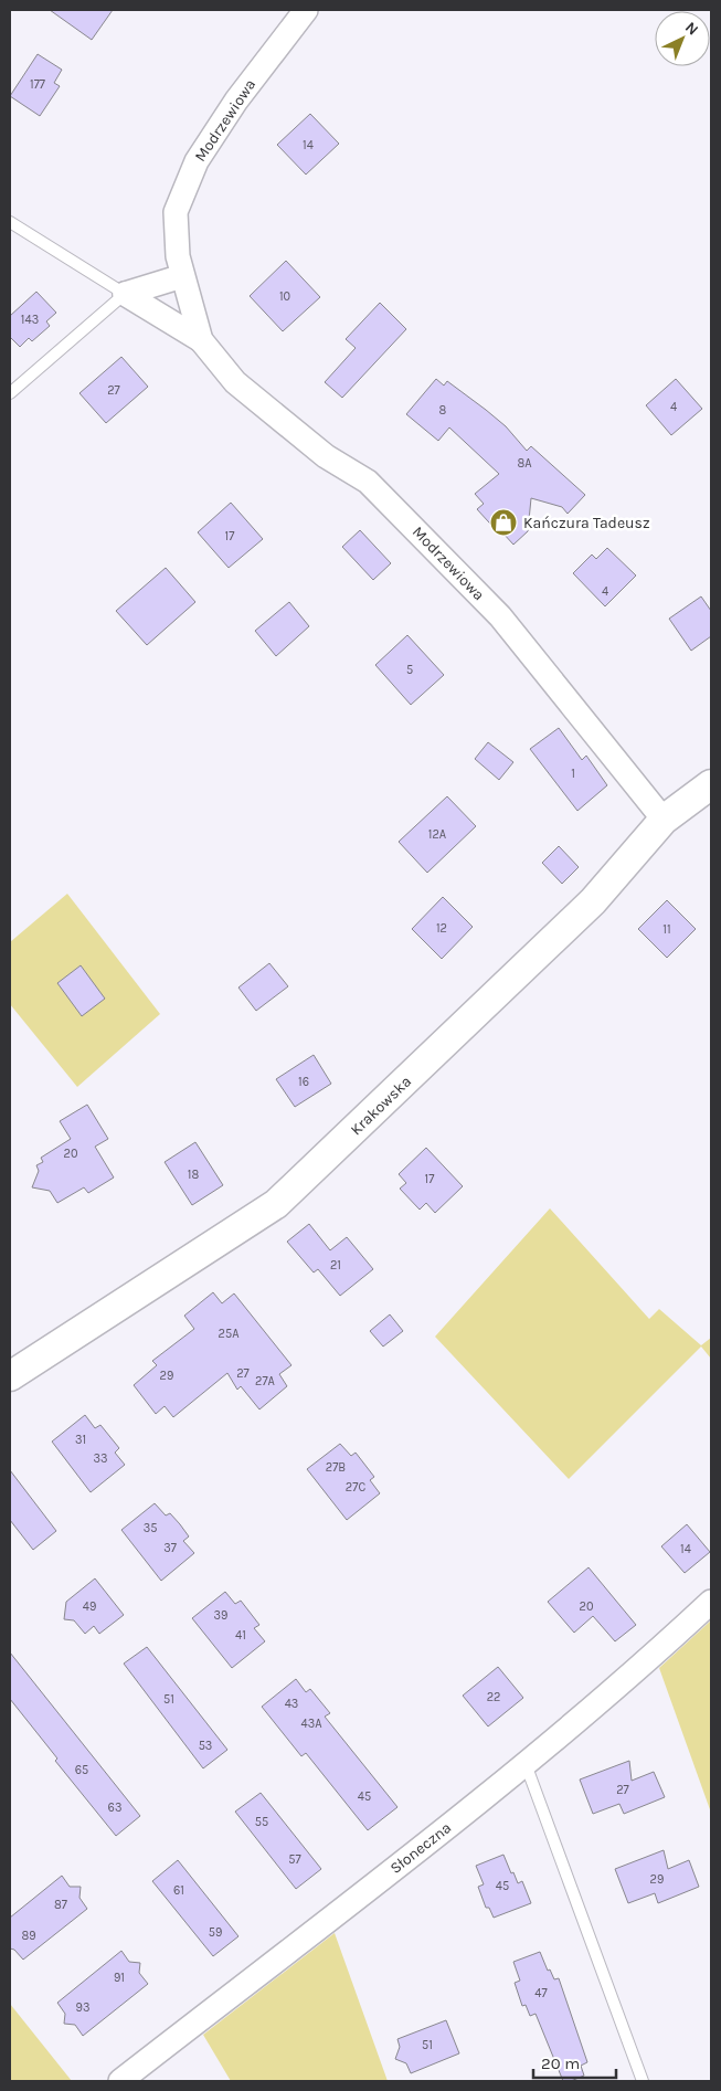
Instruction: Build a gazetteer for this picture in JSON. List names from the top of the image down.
{
  "streets": {
    "street": ["Modrzewiowa", "Krakowska", "Słoneczna"]
  },
  "crossings": [
    ["Modrzewiowa", "Krakowska"]
  ],
  "places": {
    "shop": ["Kańczura Tadeusz"]
  },
  "house_numbers": [
    "177",
    "14",
    "10",
    "143",
    "27",
    "4",
    "8",
    "8A",
    "17",
    "4",
    "5",
    "1",
    "12A",
    "12",
    "11",
    "16",
    "20",
    "18",
    "17",
    "21",
    "25A",
    "27",
    "29",
    "27A",
    "31",
    "33",
    "27B",
    "27C",
    "35",
    "37",
    "14",
    "49",
    "20",
    "39",
    "41",
    "22",
    "51",
    "43",
    "43A",
    "53",
    "65",
    "27",
    "45",
    "63",
    "55",
    "57",
    "29",
    "45",
    "61",
    "87",
    "59",
    "89",
    "91",
    "47",
    "93",
    "51"
  ],
  "scale_bar": "20 m",
  "north": "top right"
}
